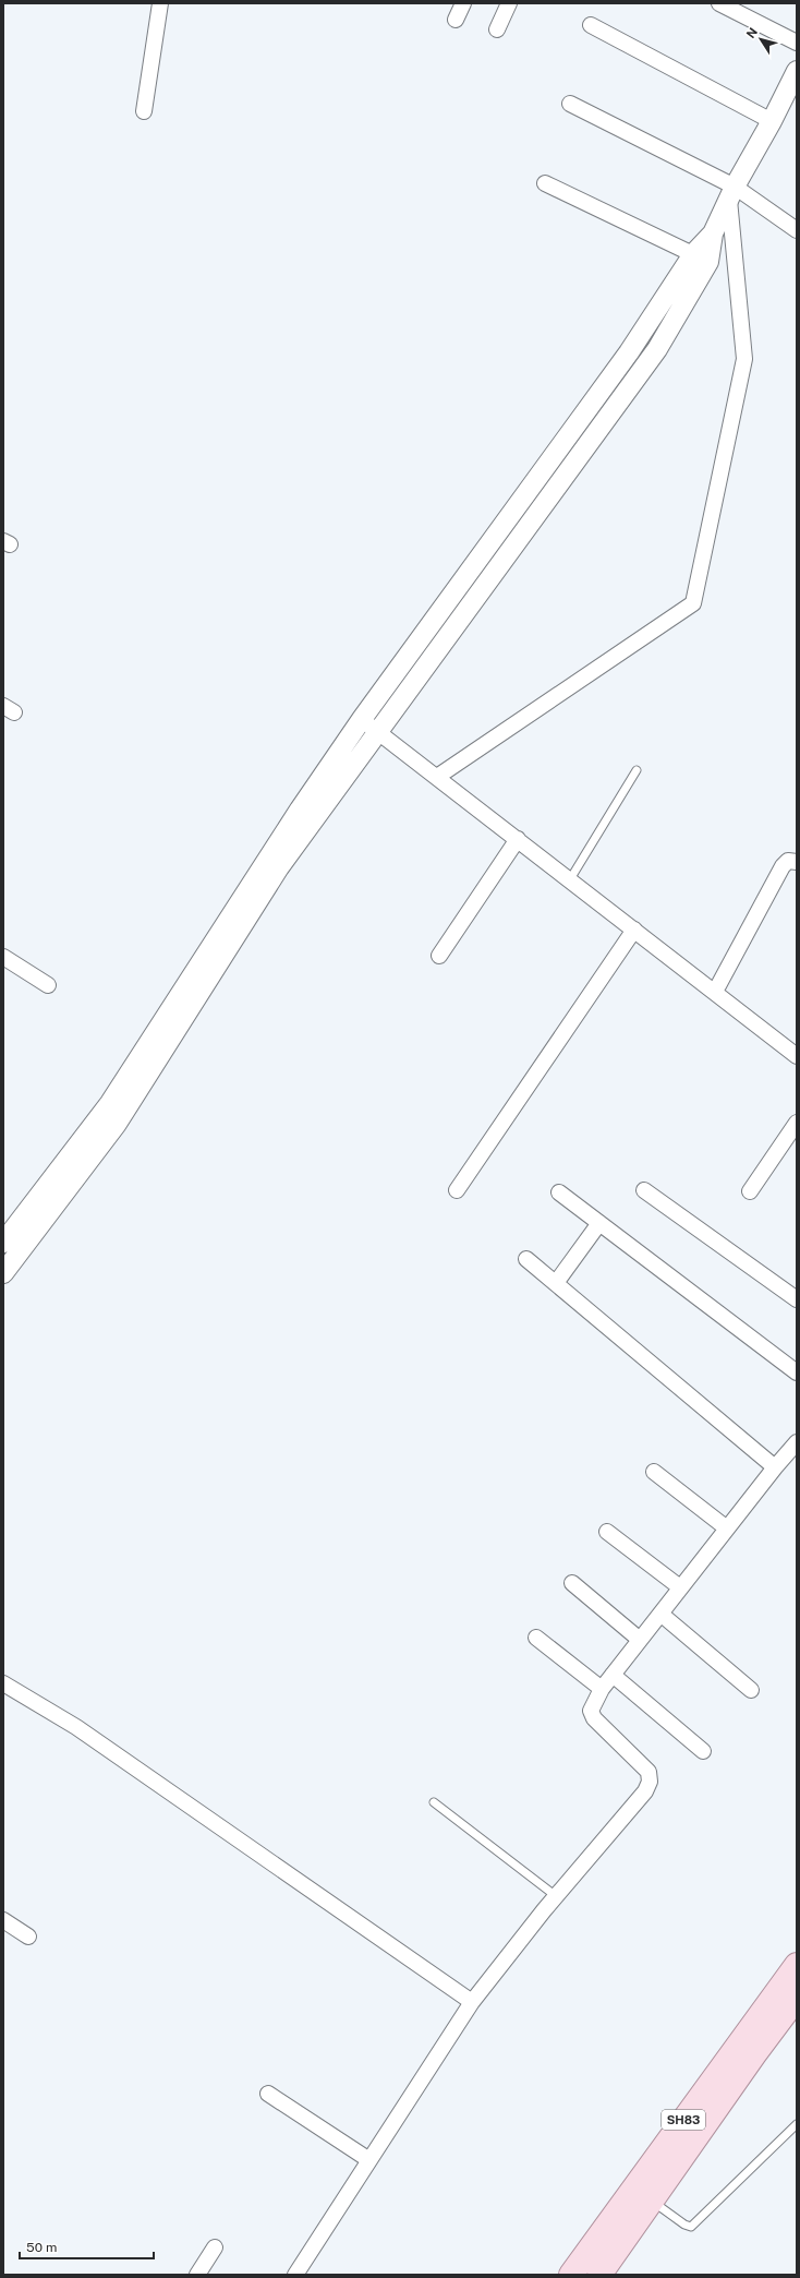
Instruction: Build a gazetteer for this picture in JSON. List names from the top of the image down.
{
  "streets": {
    "main road": ["SH83"]
  },
  "scale_bar": "50 m",
  "north": "top left"
}
